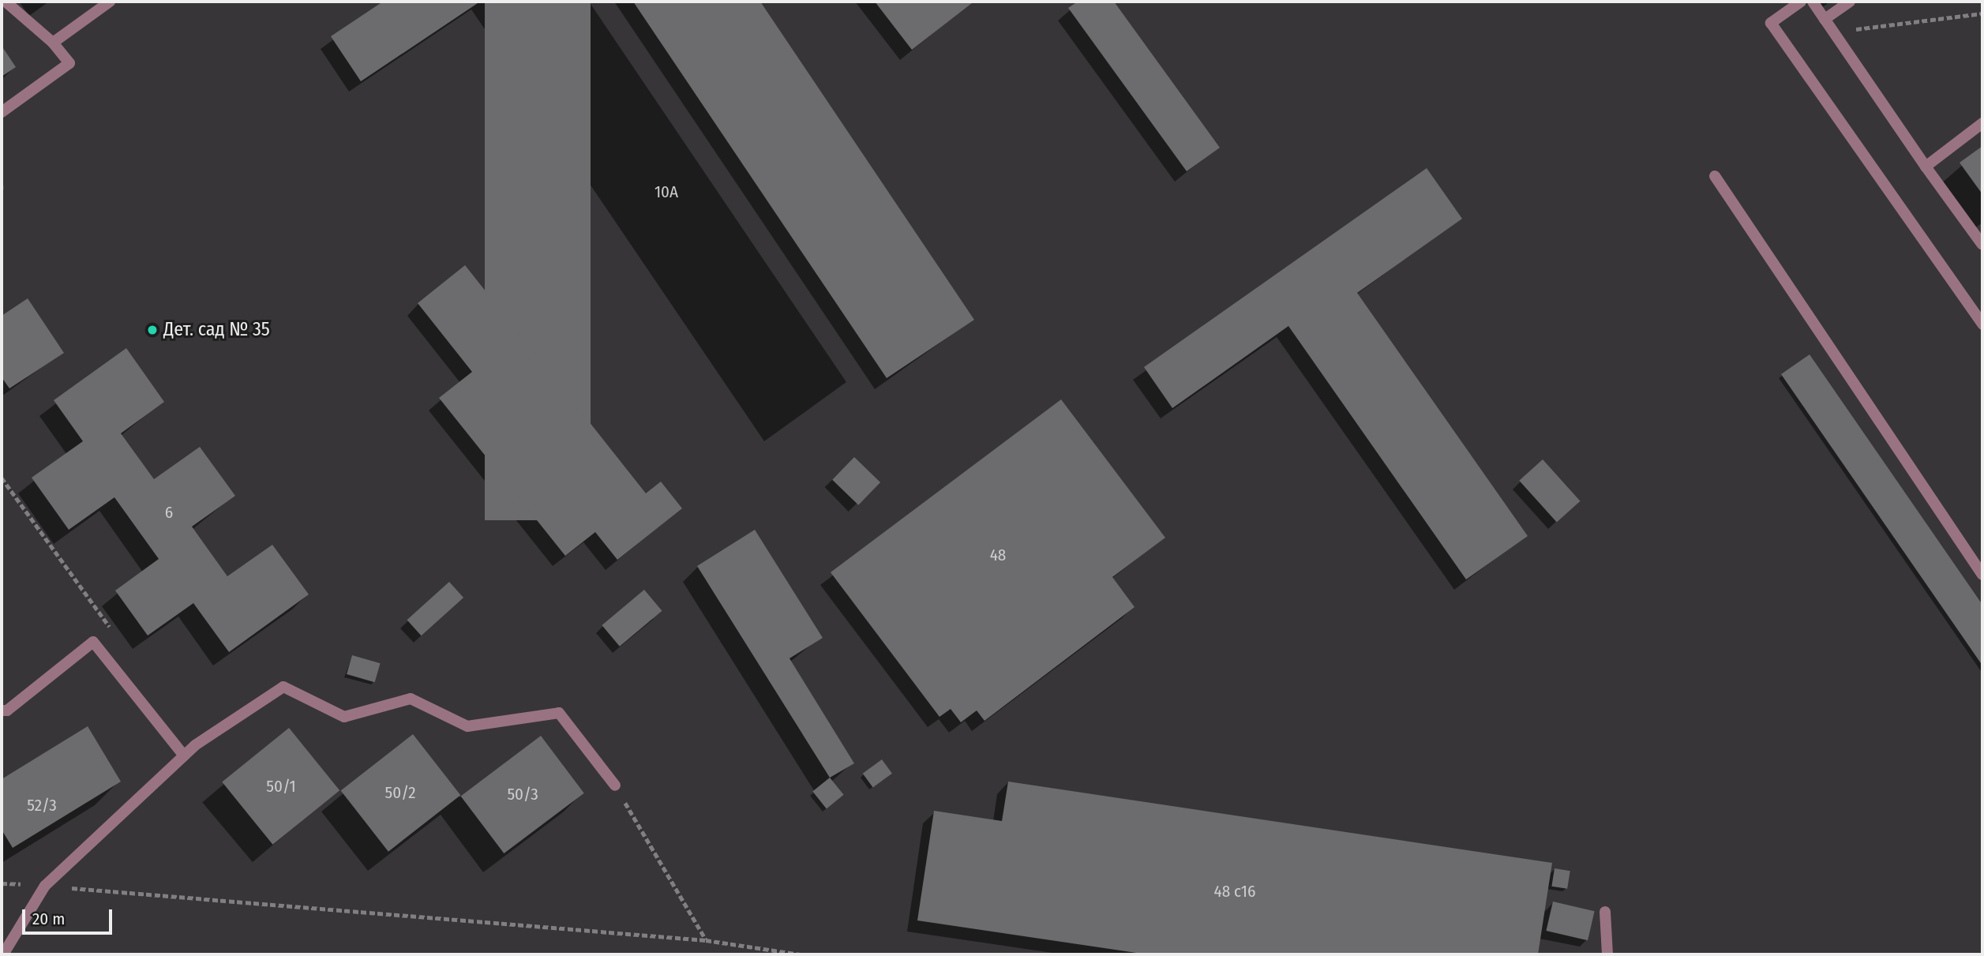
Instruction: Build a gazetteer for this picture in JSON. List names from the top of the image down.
{
  "places": ["Дет. сад № 35"],
  "house_numbers": [
    "10А",
    "6",
    "48",
    "50/1",
    "50/2",
    "50/3",
    "52/3",
    "48 с16"
  ],
  "scale_bar": "20 m"
}
